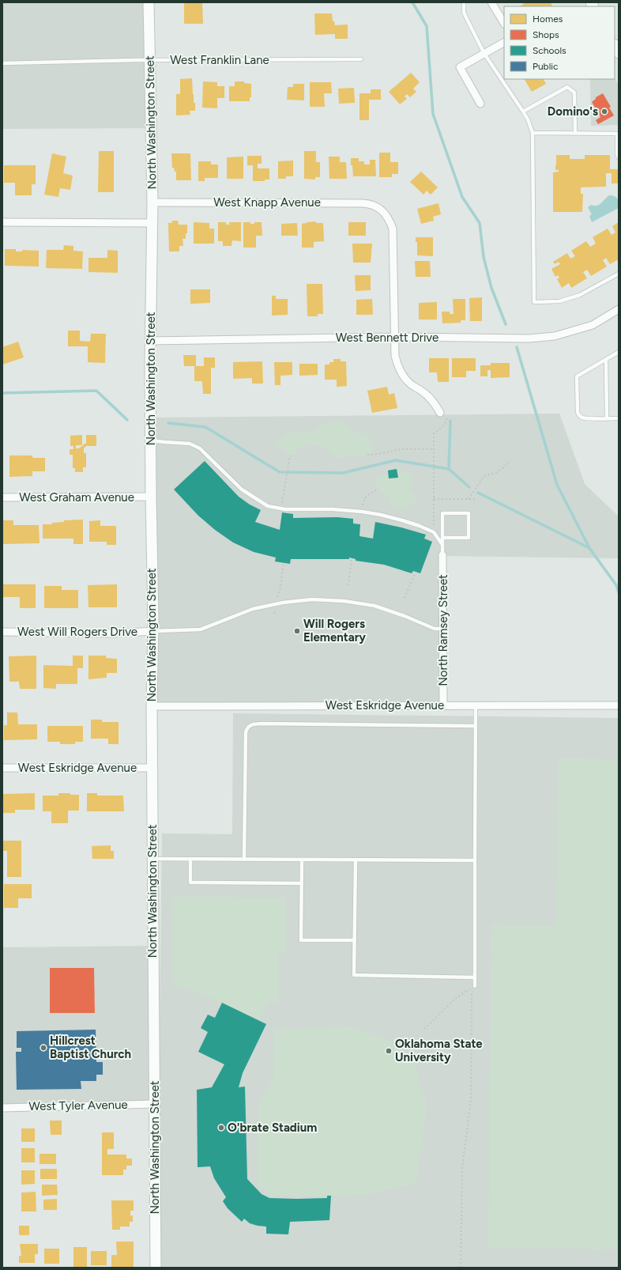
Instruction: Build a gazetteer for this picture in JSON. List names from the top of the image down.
{
  "streets": {
    "main road": ["North Washington Street"],
    "street": [
      "West Knapp Avenue",
      "West Bennett Drive",
      "West Graham Avenue",
      "North Ramsey Street",
      "West Will Rogers Drive",
      "West Eskridge Avenue",
      "West Tyler Avenue"
    ],
    "lane": ["West Franklin Lane"]
  },
  "crossings": [
    ["West Franklin Lane", "North Washington Street"],
    ["North Washington Street", "West Knapp Avenue"],
    ["North Washington Street", "West Bennett Drive"],
    ["North Washington Street", "West Graham Avenue"],
    ["North Washington Street", "West Will Rogers Drive"],
    ["North Washington Street", "West Eskridge Avenue"],
    ["North Washington Street", "West Tyler Avenue"],
    ["West Knapp Avenue", "West Bennett Drive"],
    ["North Ramsey Street", "West Eskridge Avenue"]
  ],
  "places": [
    "Domino's",
    "Will Rogers Elementary",
    "Hillcrest Baptist Church",
    "Oklahoma State University",
    "O'brate Stadium"
  ],
  "legend": [
    "Homes",
    "Shops",
    "Schools",
    "Public"
  ]
}
